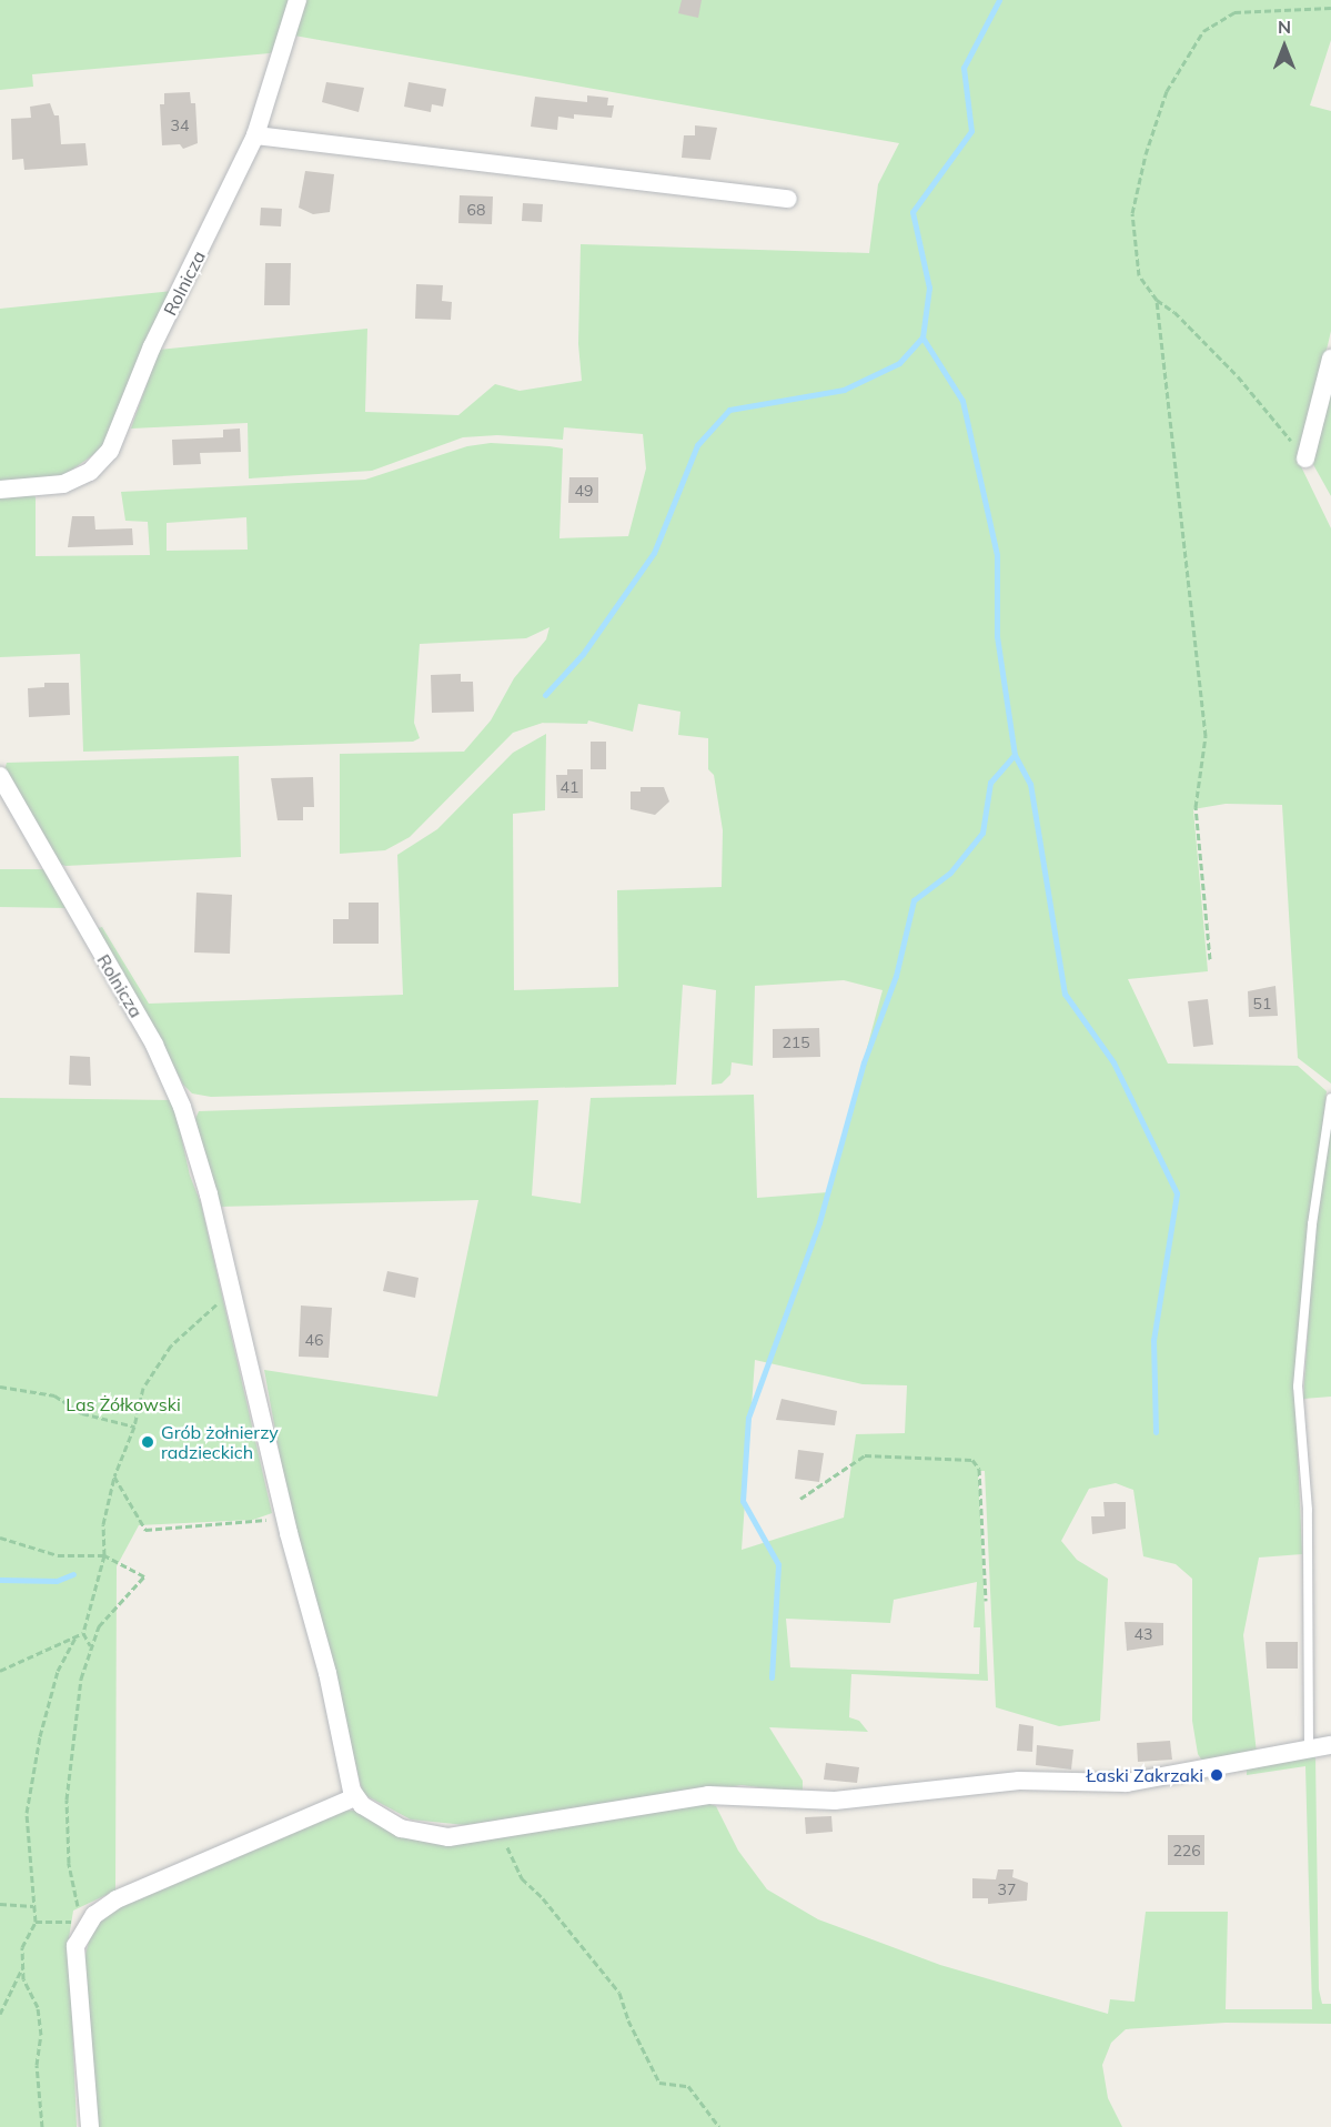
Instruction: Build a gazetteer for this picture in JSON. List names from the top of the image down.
{
  "streets": {
    "street": ["Rolnicza"]
  },
  "parks": ["Las Żółkowski"],
  "places": ["Grób żołnierzy radzieckich", "Łaski Zakrzaki"],
  "house_numbers": [
    "34",
    "68",
    "49",
    "41",
    "51",
    "215",
    "46",
    "43",
    "226",
    "37"
  ],
  "north": "top"
}
